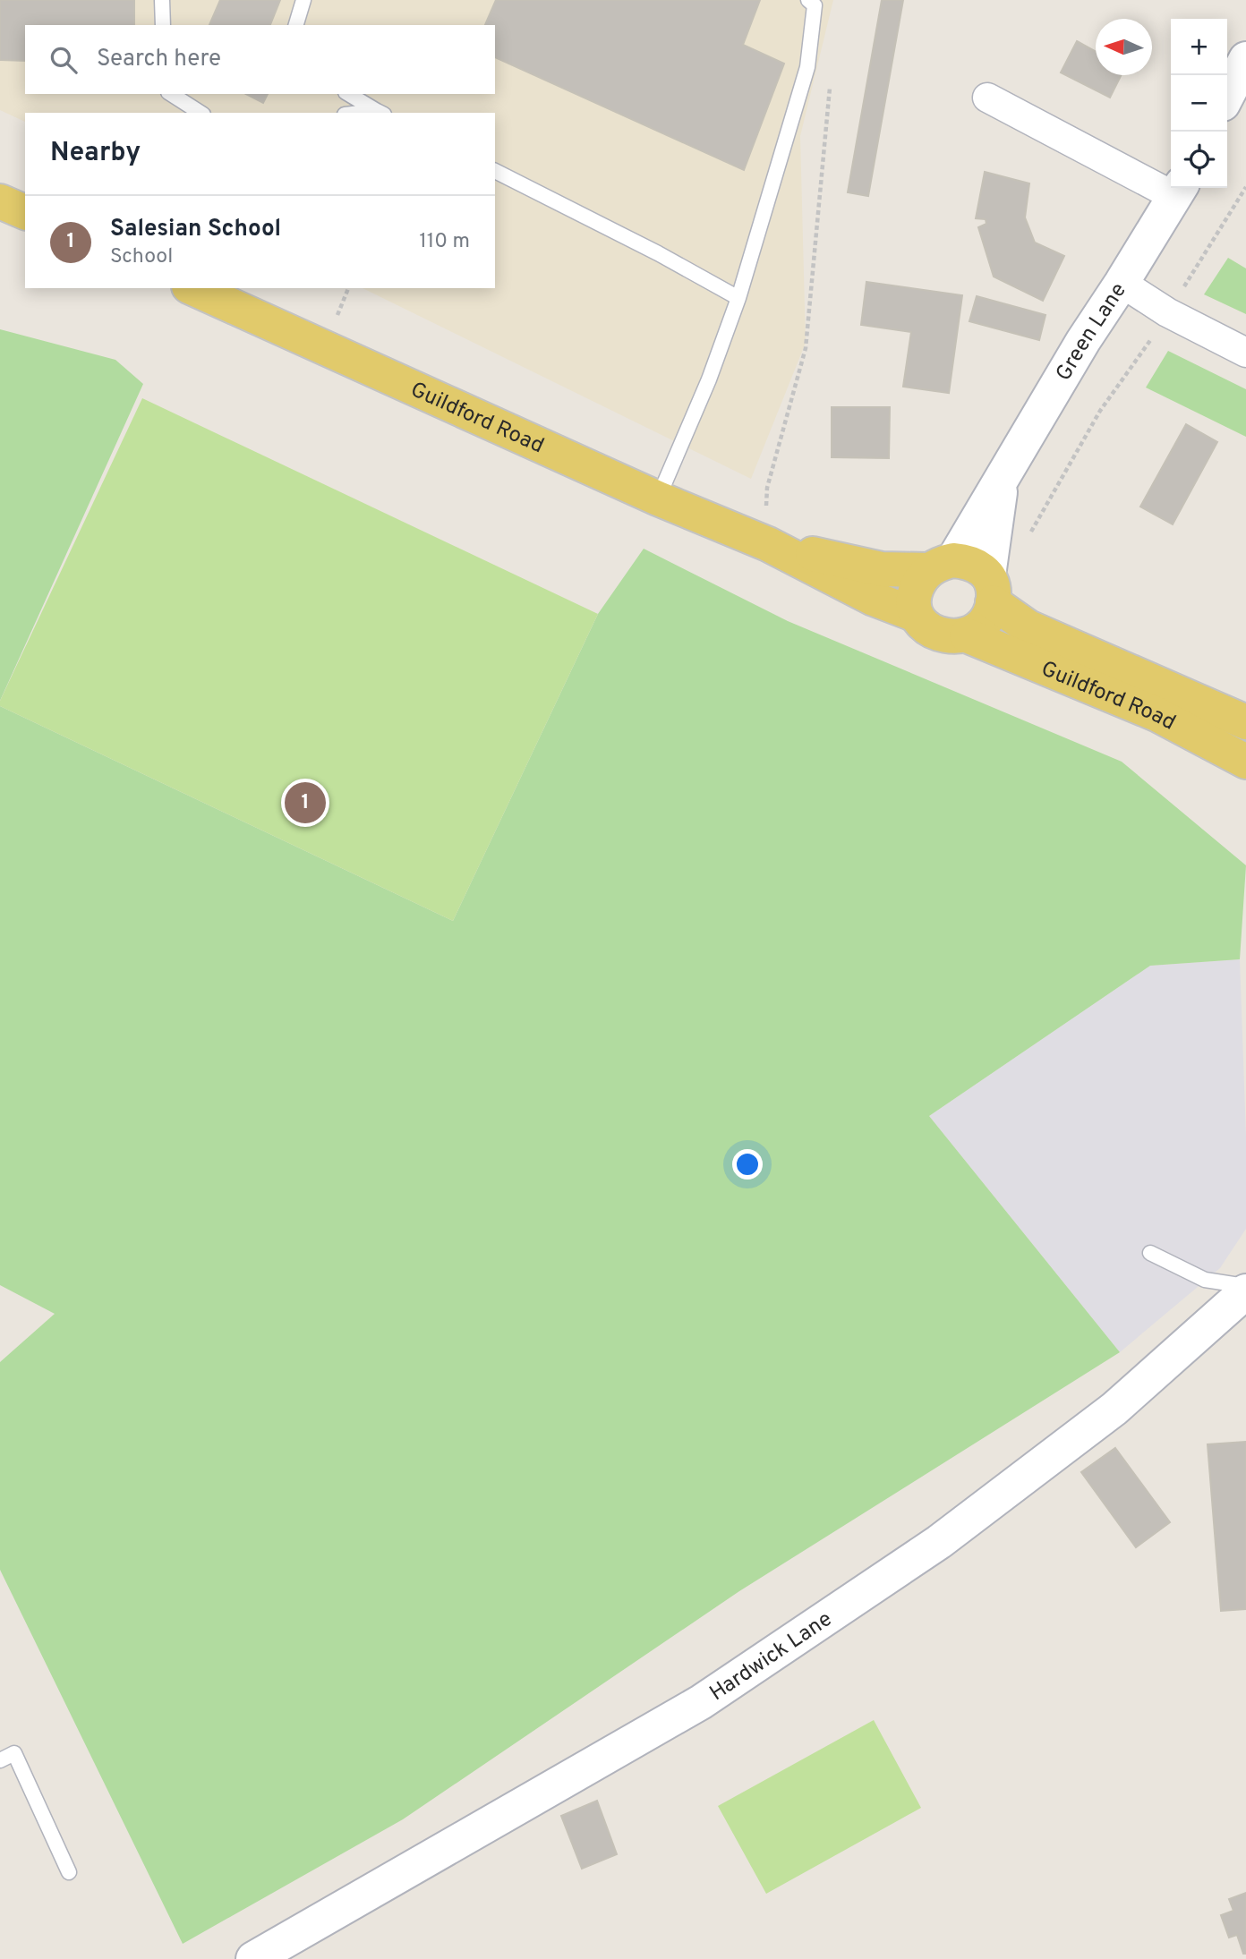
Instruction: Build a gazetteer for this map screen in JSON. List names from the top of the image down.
{
  "streets": {
    "main road": ["Guildford Road"],
    "street": ["Green Lane", "Hardwick Lane"]
  },
  "crossings": [
    ["Green Lane", "Guildford Road"]
  ],
  "north": "left",
  "page": {
    "map_buttons": ["+", "−"],
    "search": "Search here",
    "heading": "Nearby",
    "list": [
      {
        "mark": "1",
        "name": "Salesian School",
        "note": "School",
        "value": "110 m"
      }
    ],
    "pins": "1"
  }
}
